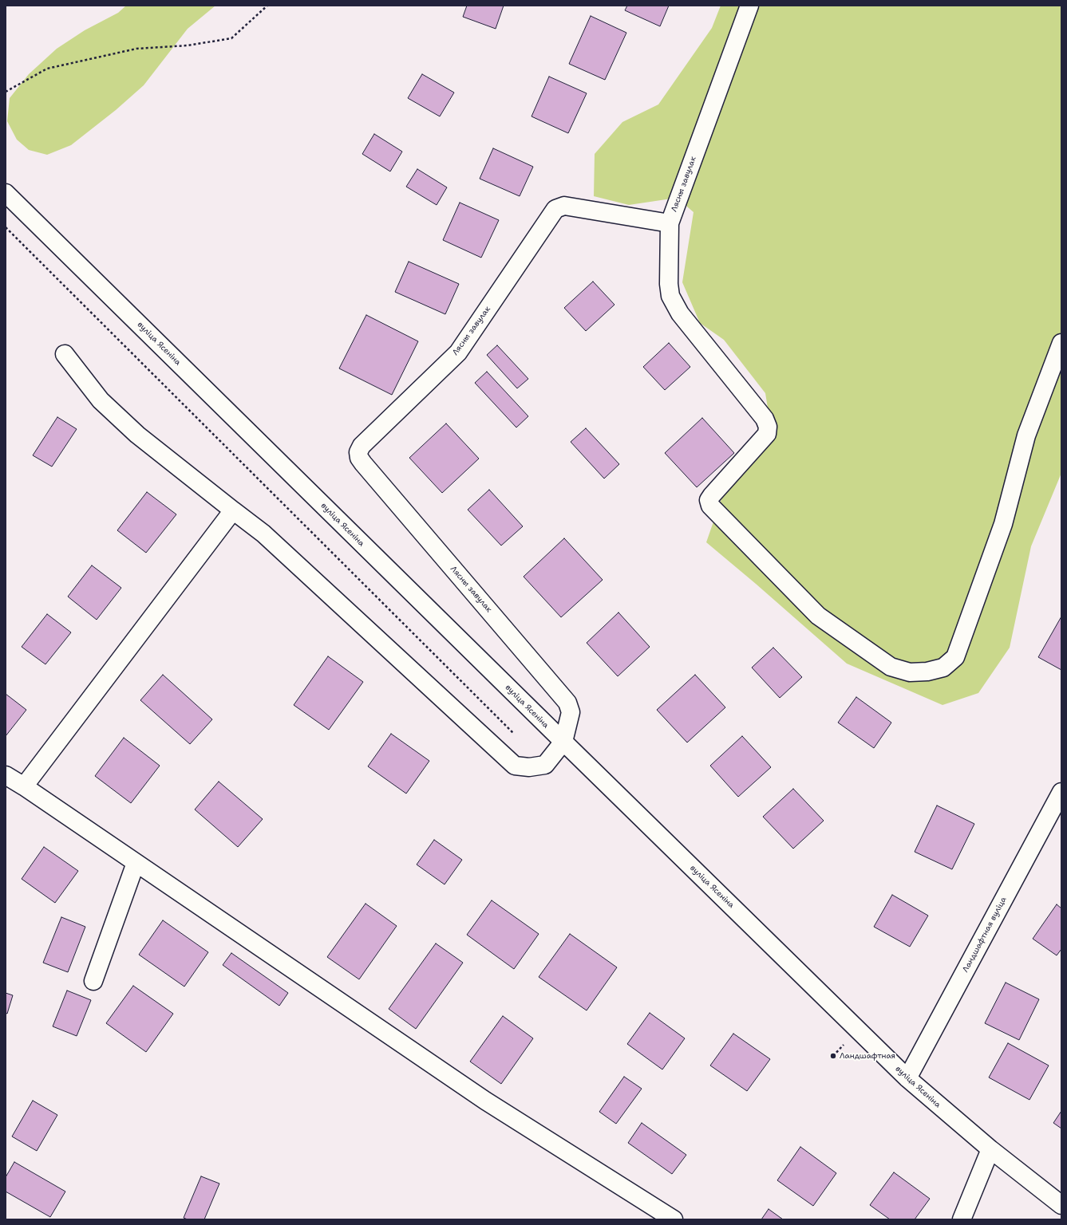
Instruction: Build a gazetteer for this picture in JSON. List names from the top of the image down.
{
  "streets": {
    "street": ["Лясны завулак", "вуліца Ясеніна", "Ландшафтная вуліца"]
  },
  "crossings": [
    ["Лясны завулак", "вуліца Ясеніна"],
    ["вуліца Ясеніна", "Ландшафтная вуліца"]
  ],
  "places": ["Ландшафтная"]
}
